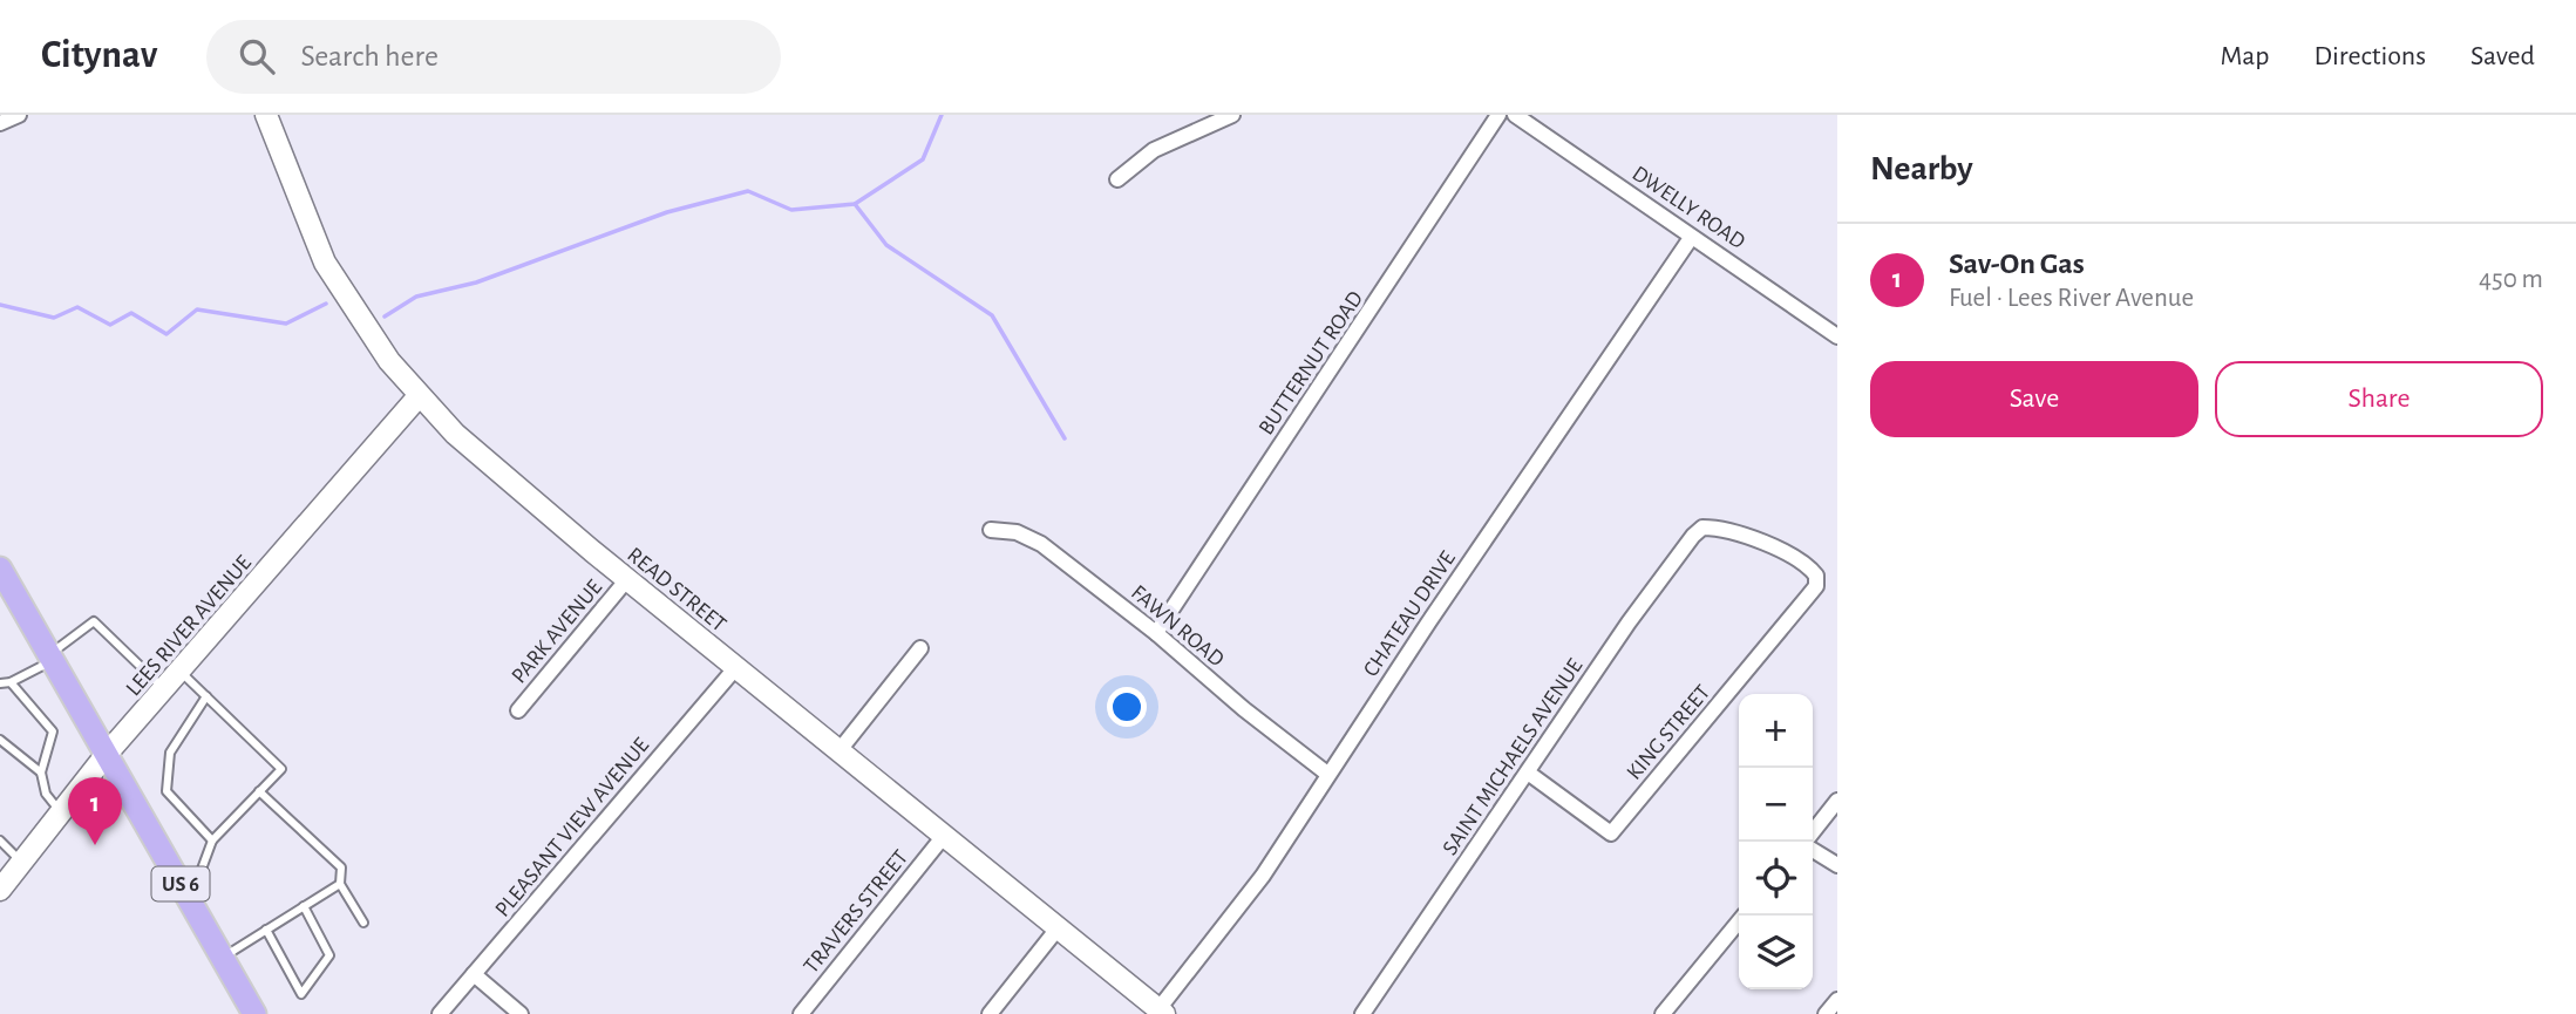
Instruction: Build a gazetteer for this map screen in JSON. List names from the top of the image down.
{
  "streets": {
    "main road": ["READ STREET", "LEES RIVER AVENUE", "US 6"],
    "street": [
      "DWELLY ROAD",
      "BUTTERNUT ROAD",
      "CHATEAU DRIVE",
      "FAWN ROAD",
      "PARK AVENUE",
      "KING STREET",
      "SAINT MICHAELS AVENUE",
      "PLEASANT VIEW AVENUE",
      "TRAVERS STREET"
    ]
  },
  "crossings": [
    ["DWELLY ROAD", "CHATEAU DRIVE"],
    ["BUTTERNUT ROAD", "FAWN ROAD"],
    ["READ STREET", "CHATEAU DRIVE"],
    ["READ STREET", "LEES RIVER AVENUE"],
    ["READ STREET", "PARK AVENUE"],
    ["READ STREET", "PLEASANT VIEW AVENUE"],
    ["READ STREET", "TRAVERS STREET"],
    ["CHATEAU DRIVE", "FAWN ROAD"],
    ["LEES RIVER AVENUE", "US 6"],
    ["KING STREET", "SAINT MICHAELS AVENUE"]
  ],
  "page": {
    "header": "Citynav",
    "search": "Search here",
    "nav": ["Map", "Directions", "Saved"],
    "heading": "Nearby",
    "list": [
      {
        "mark": "1",
        "name": "Sav-On Gas",
        "note": "Fuel · Lees River Avenue",
        "value": "450 m"
      }
    ],
    "buttons": ["Save", "Share"],
    "map_buttons": ["+", "−"],
    "pins": "1"
  }
}
